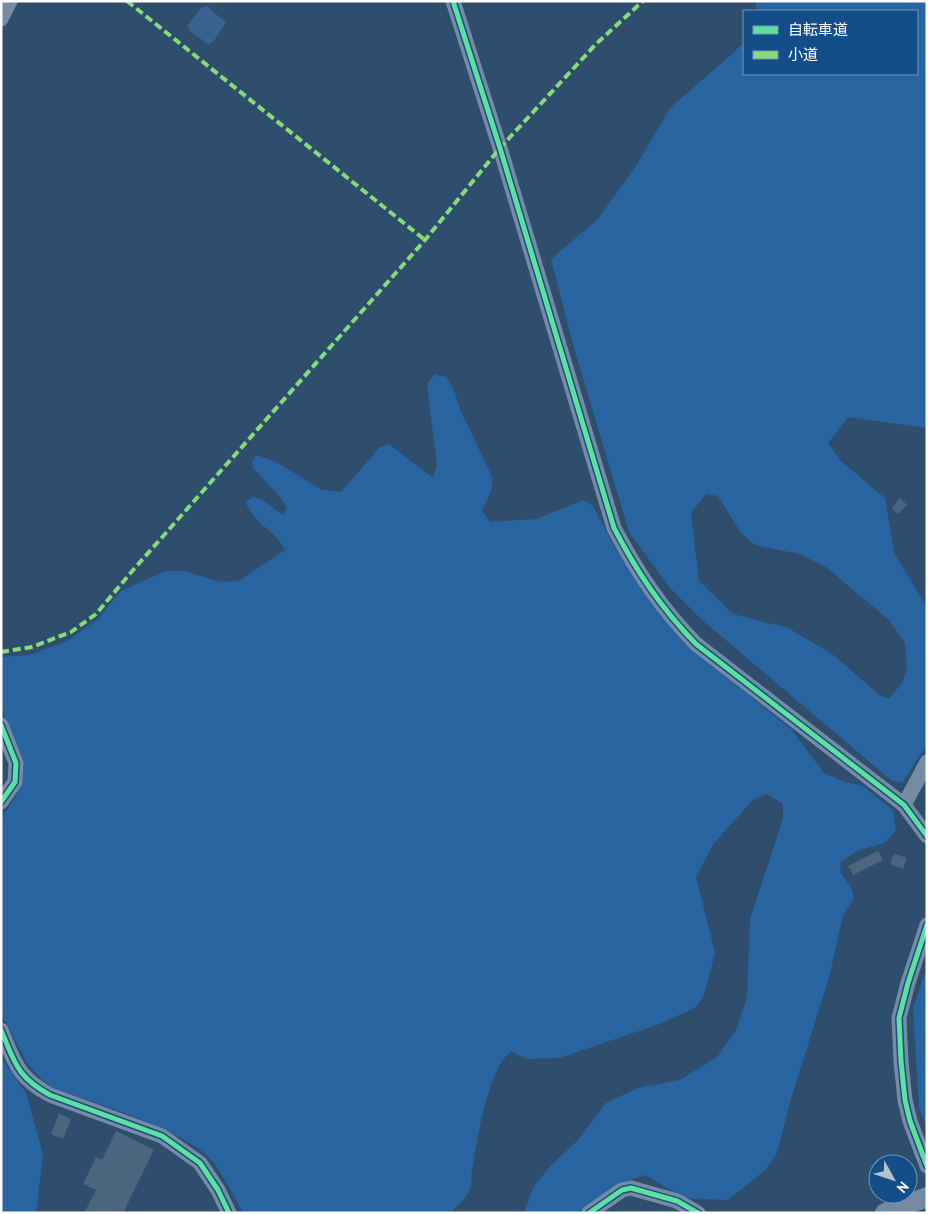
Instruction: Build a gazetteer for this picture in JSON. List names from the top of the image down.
{
  "legend": ["自転車道", "小道"],
  "north": "bottom right"
}
